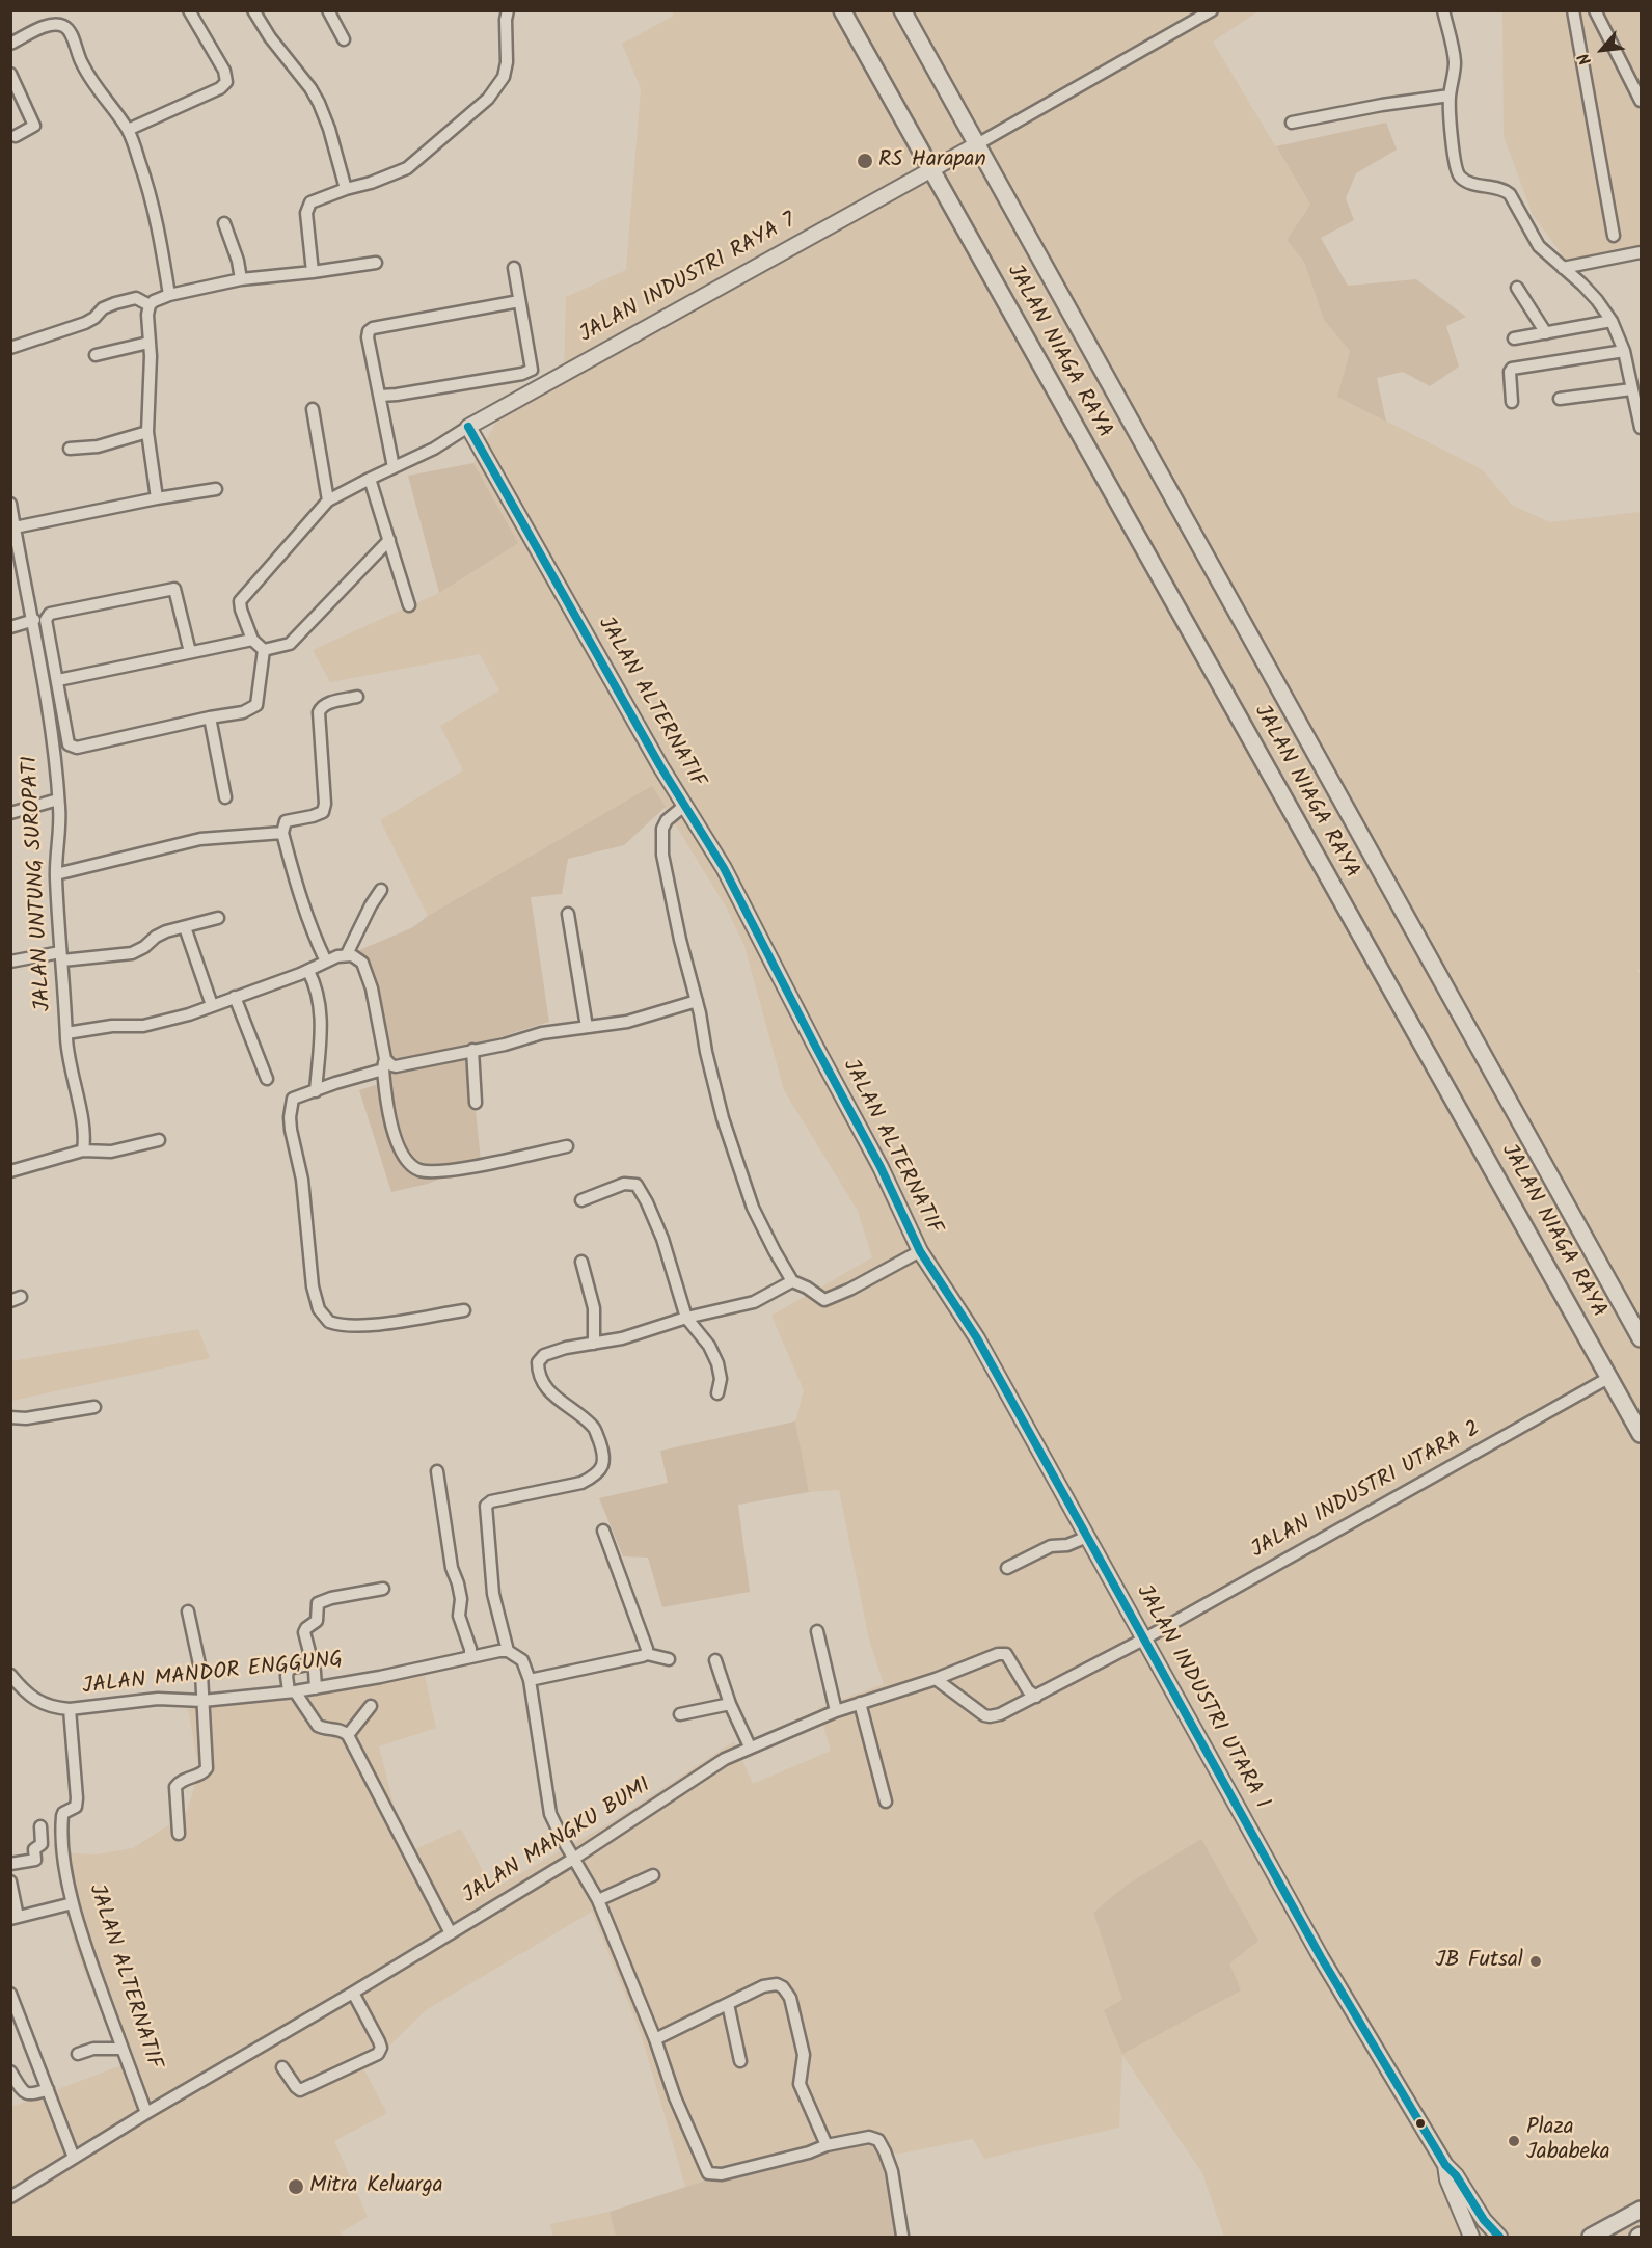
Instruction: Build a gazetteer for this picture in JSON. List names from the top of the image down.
{
  "streets": {
    "main road": ["JALAN NIAGA RAYA"],
    "street": [
      "JALAN INDUSTRI RAYA 7",
      "JALAN ALTERNATIF",
      "JALAN UNTUNG SUROPATI",
      "JALAN INDUSTRI UTARA 2",
      "JALAN MANDOR ENGGUNG",
      "JALAN INDUSTRI UTARA 1",
      "JALAN MANGKU BUMI"
    ]
  },
  "crossings": [
    ["JALAN INDUSTRI RAYA 7", "JALAN NIAGA RAYA"],
    ["JALAN INDUSTRI RAYA 7", "JALAN ALTERNATIF"],
    ["JALAN NIAGA RAYA", "JALAN INDUSTRI UTARA 2"],
    ["JALAN ALTERNATIF", "JALAN MANDOR ENGGUNG"],
    ["JALAN ALTERNATIF", "JALAN INDUSTRI UTARA 1"],
    ["JALAN ALTERNATIF", "JALAN MANGKU BUMI"],
    ["JALAN INDUSTRI UTARA 2", "JALAN INDUSTRI UTARA 1"]
  ],
  "places": [
    "RS Harapan",
    "JB Futsal",
    "Plaza Jababeka",
    "Mitra Keluarga"
  ],
  "north": "bottom left"
}
